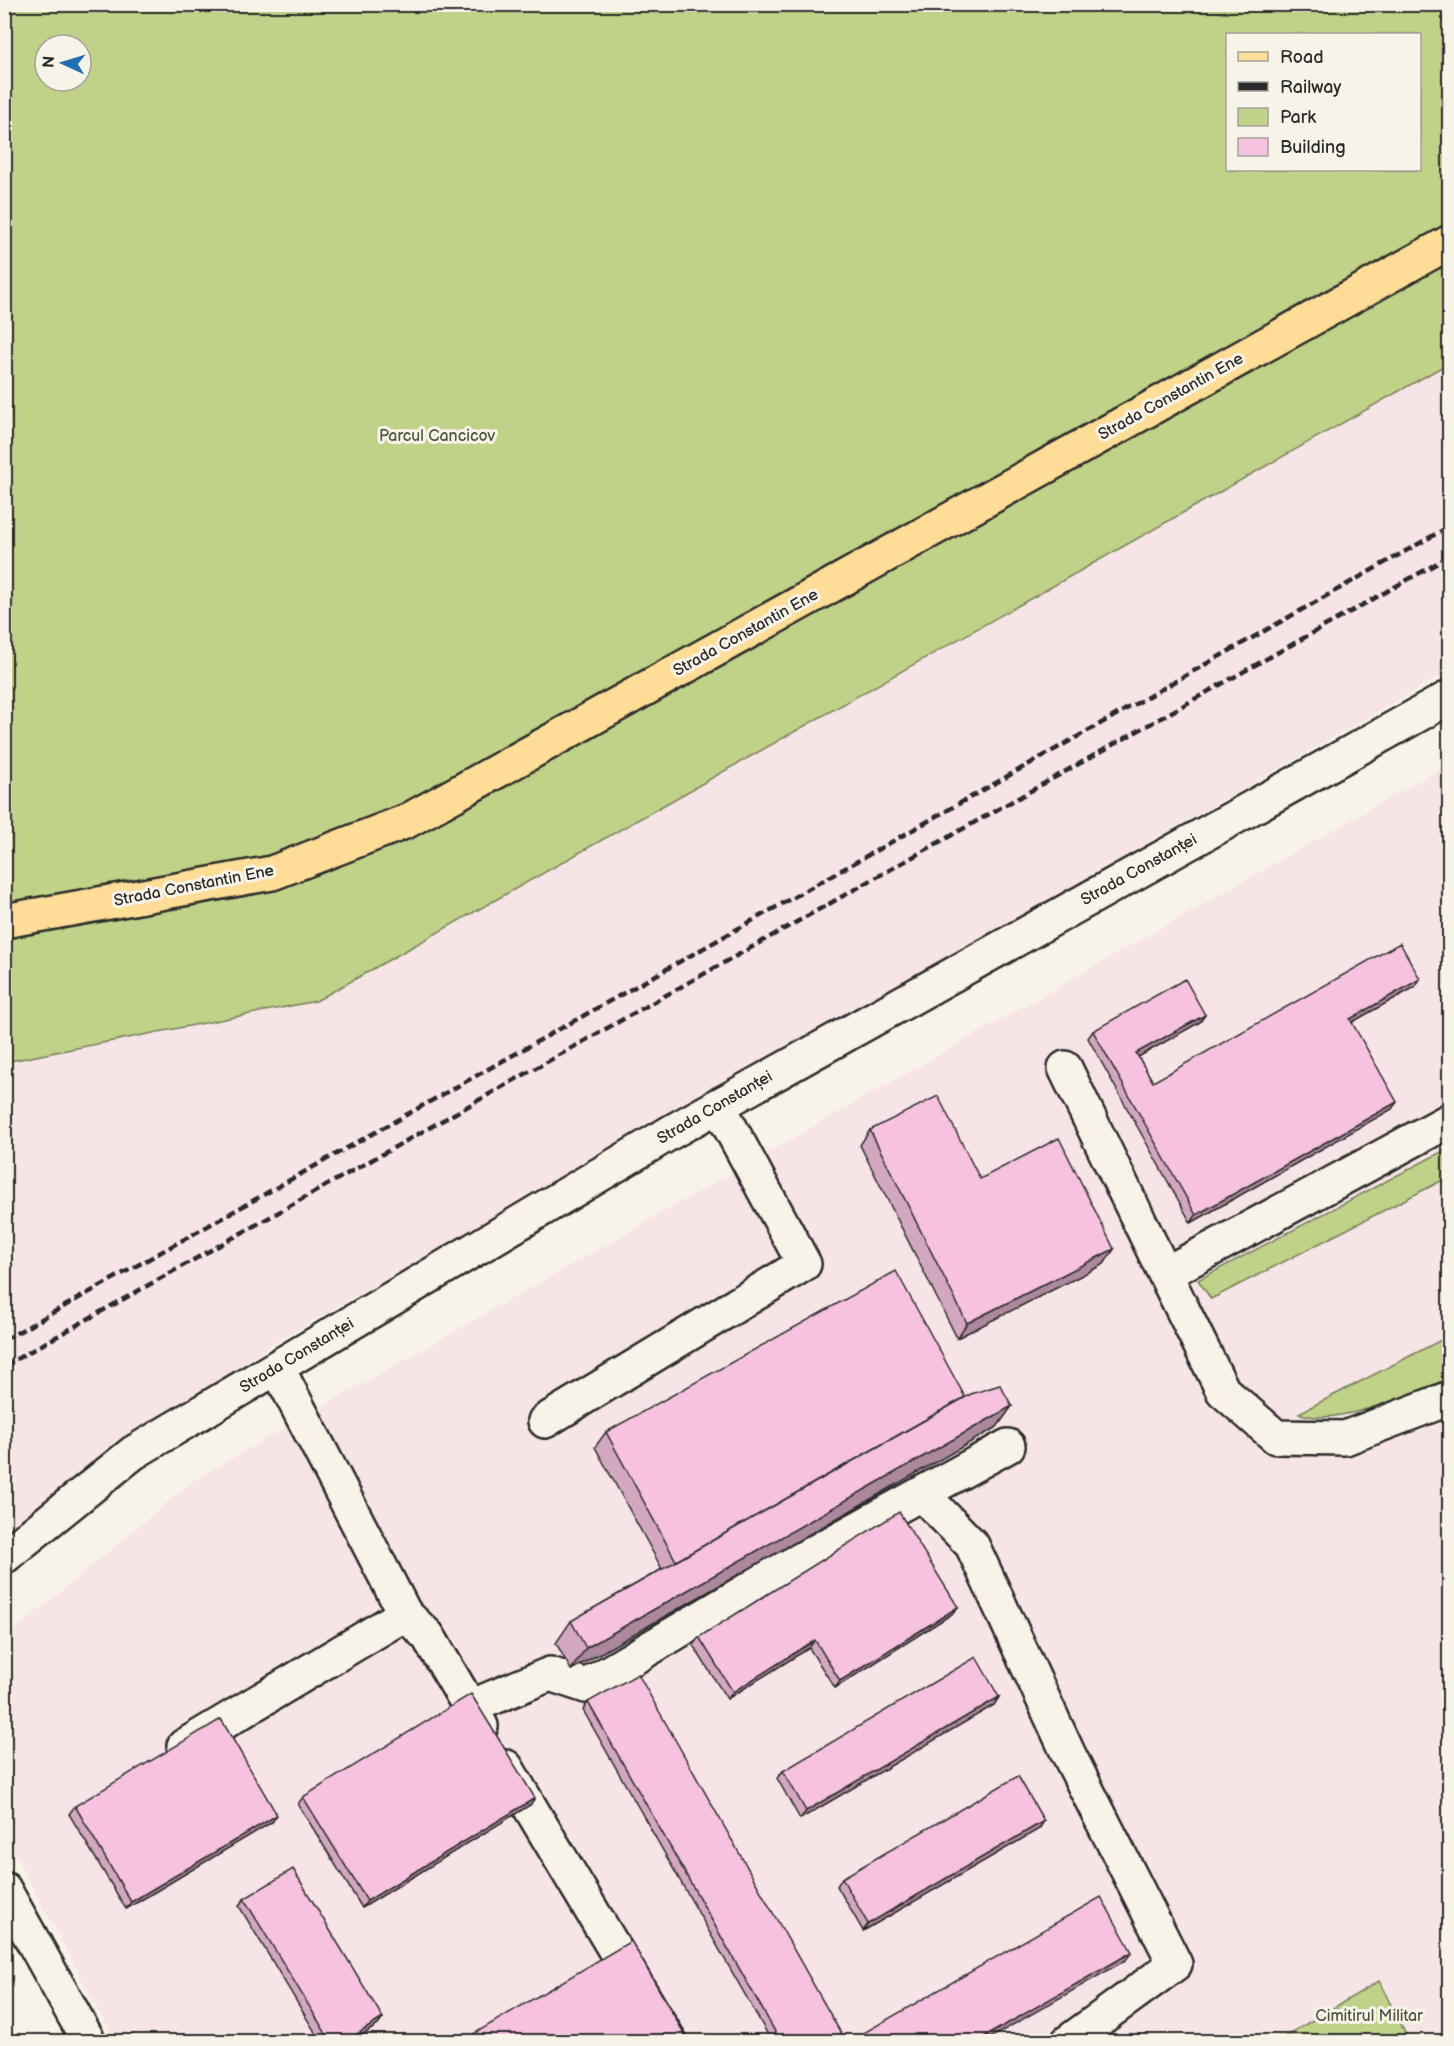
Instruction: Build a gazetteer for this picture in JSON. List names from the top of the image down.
{
  "streets": {
    "main road": ["Strada Constantin Ene"],
    "street": ["Strada Constanței"]
  },
  "parks": ["Parcul Cancicov", "Cimitirul Militar"],
  "legend": [
    "Road",
    "Railway",
    "Park",
    "Building"
  ],
  "north": "left"
}
